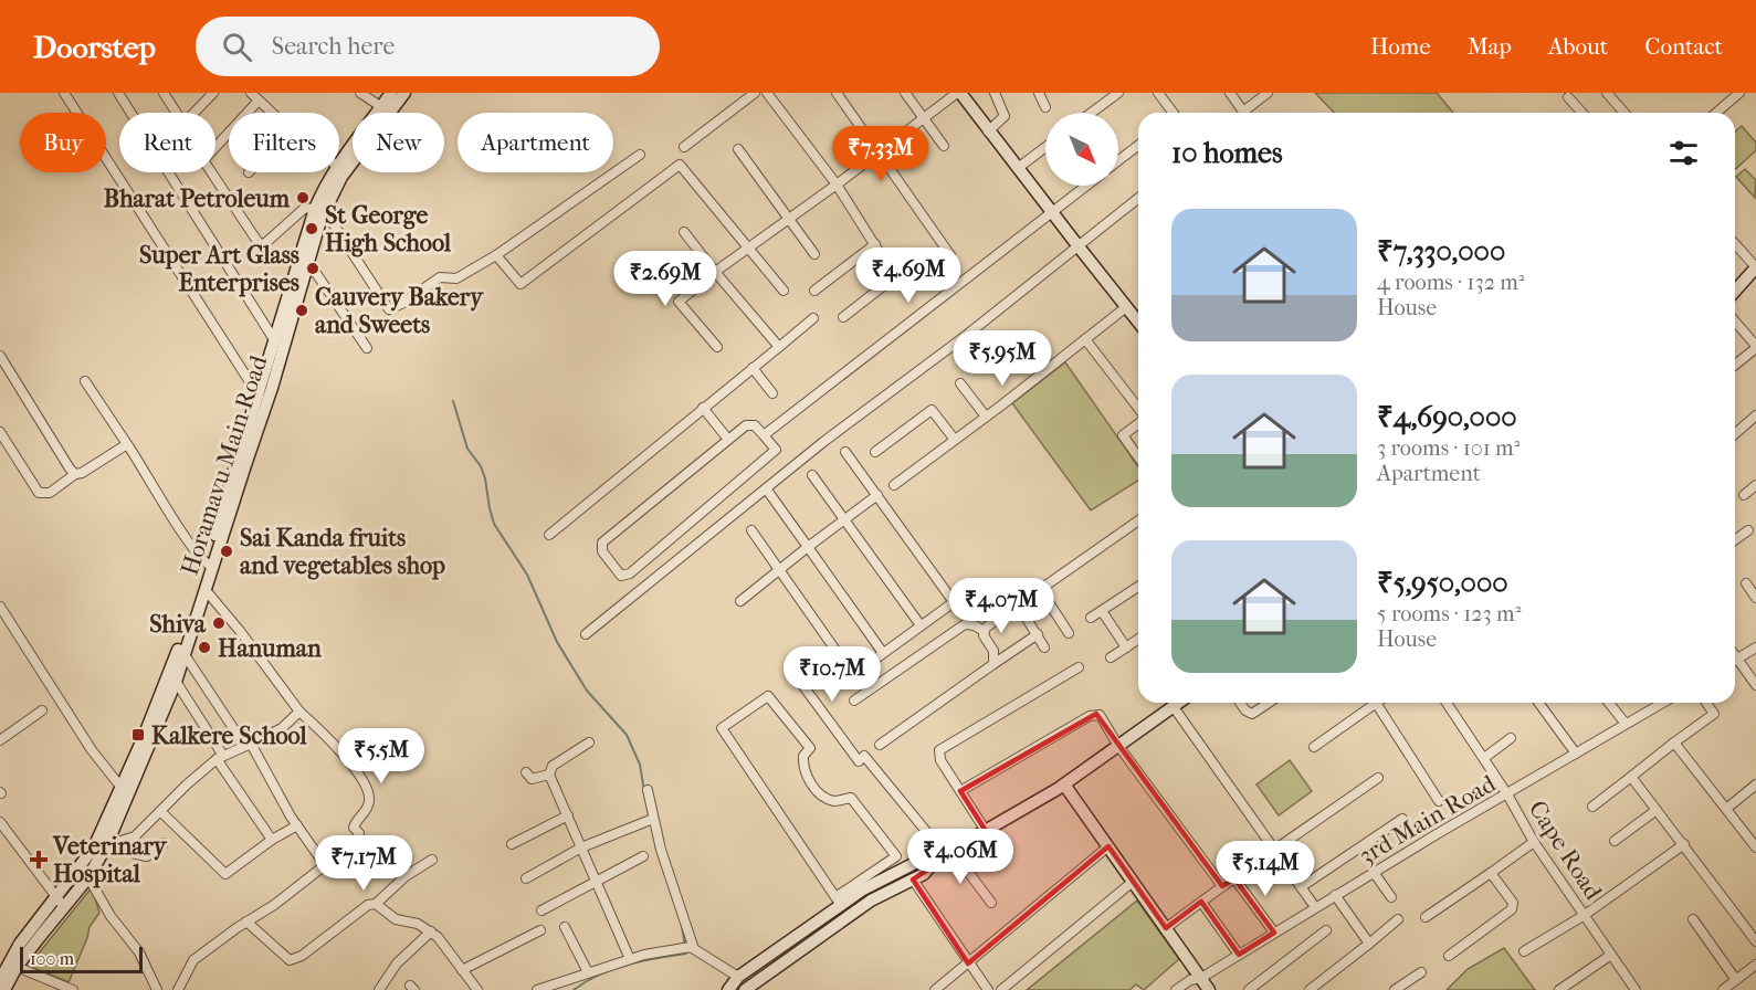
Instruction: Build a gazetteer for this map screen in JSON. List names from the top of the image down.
{
  "streets": {
    "main road": ["Horamavu Main Road"],
    "street": ["3rd Main Road", "Cape Road"]
  },
  "crossings": [
    ["3rd Main Road", "Cape Road"]
  ],
  "places": {
    "other": [
      "Bharat Petroleum",
      "St George High School",
      "Super Art Glass Enterprises",
      "Cauvery Bakery and Sweets",
      "Sai Kanda fruits and vegetables shop",
      "Shiva",
      "Hanuman"
    ],
    "transit": ["Kalkere School"],
    "health": ["Veterinary Hospital"]
  },
  "scale_bar": "100 m",
  "north": "bottom right",
  "page": {
    "header": "Doorstep",
    "search": "Search here",
    "nav": [
      "Home",
      "Map",
      "About",
      "Contact"
    ],
    "chip": [
      "Buy",
      "Rent",
      "Filters",
      "New",
      "Apartment"
    ],
    "heading": "10 homes",
    "price": [
      "₹7.33M",
      "₹4.69M",
      "₹2.69M",
      "₹5.95M",
      "₹4.07M",
      "₹10.7M",
      "₹5.5M",
      "₹4.06M",
      "₹7.17M",
      "₹5.14M"
    ],
    "list": [
      {
        "name": "₹7,330,000",
        "note": "4 rooms · 132 m² · House"
      },
      {
        "name": "₹4,690,000",
        "note": "3 rooms · 101 m² · Apartment"
      },
      {
        "name": "₹5,950,000",
        "note": "5 rooms · 123 m² · House"
      }
    ],
    "scale": "100 m"
  }
}
